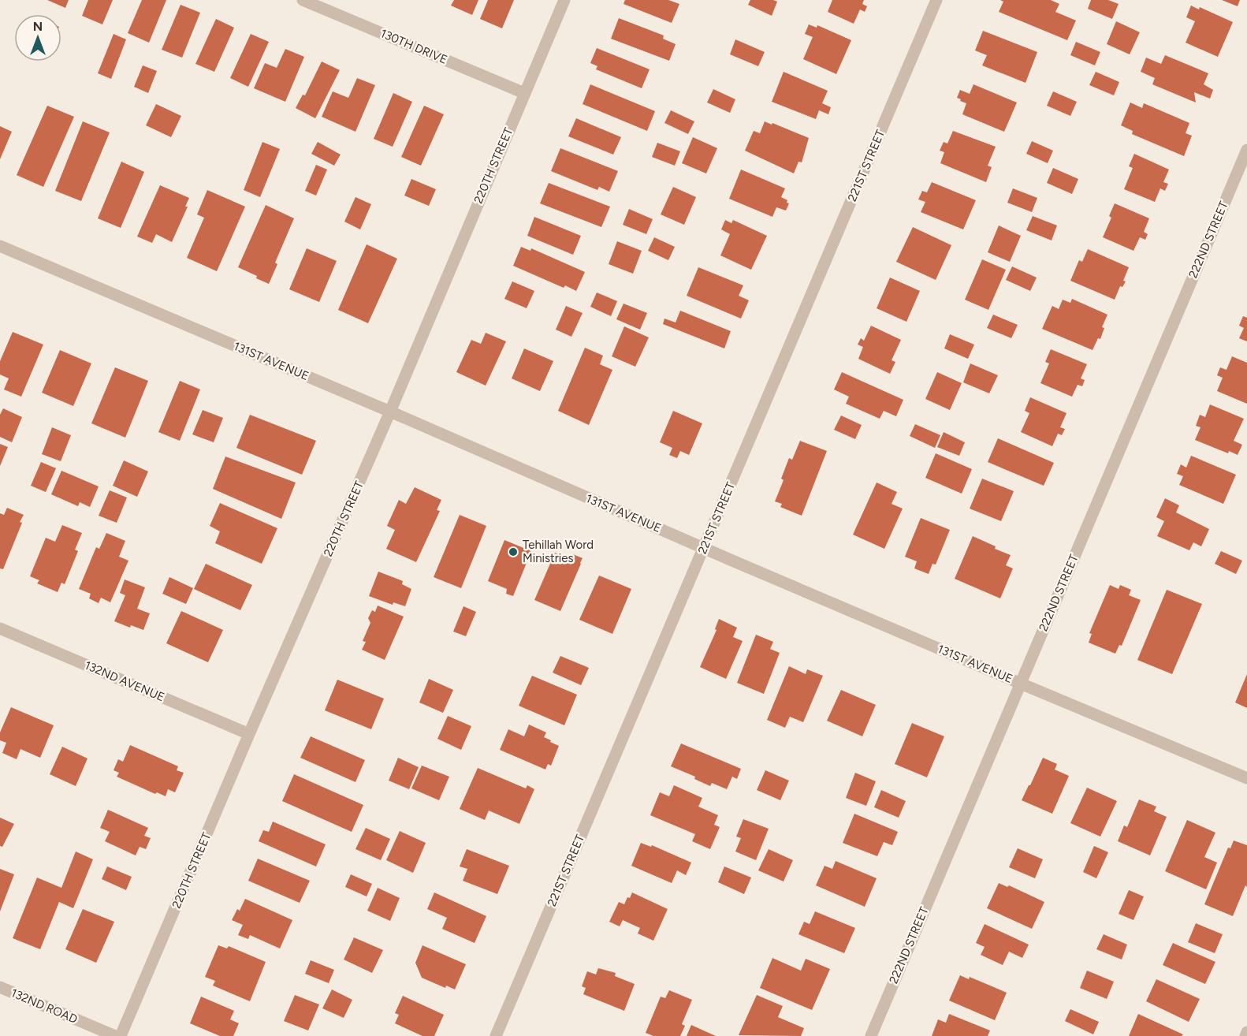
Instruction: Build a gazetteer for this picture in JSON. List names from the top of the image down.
{
  "streets": {
    "street": [
      "130TH DRIVE",
      "220TH STREET",
      "221ST STREET",
      "222ND STREET",
      "131ST AVENUE",
      "132ND AVENUE",
      "132ND ROAD"
    ]
  },
  "crossings": [
    ["130TH DRIVE", "220TH STREET"],
    ["220TH STREET", "131ST AVENUE"],
    ["220TH STREET", "132ND AVENUE"],
    ["221ST STREET", "131ST AVENUE"],
    ["222ND STREET", "131ST AVENUE"]
  ],
  "places": ["Tehillah Word Ministries"],
  "north": "top"
}
